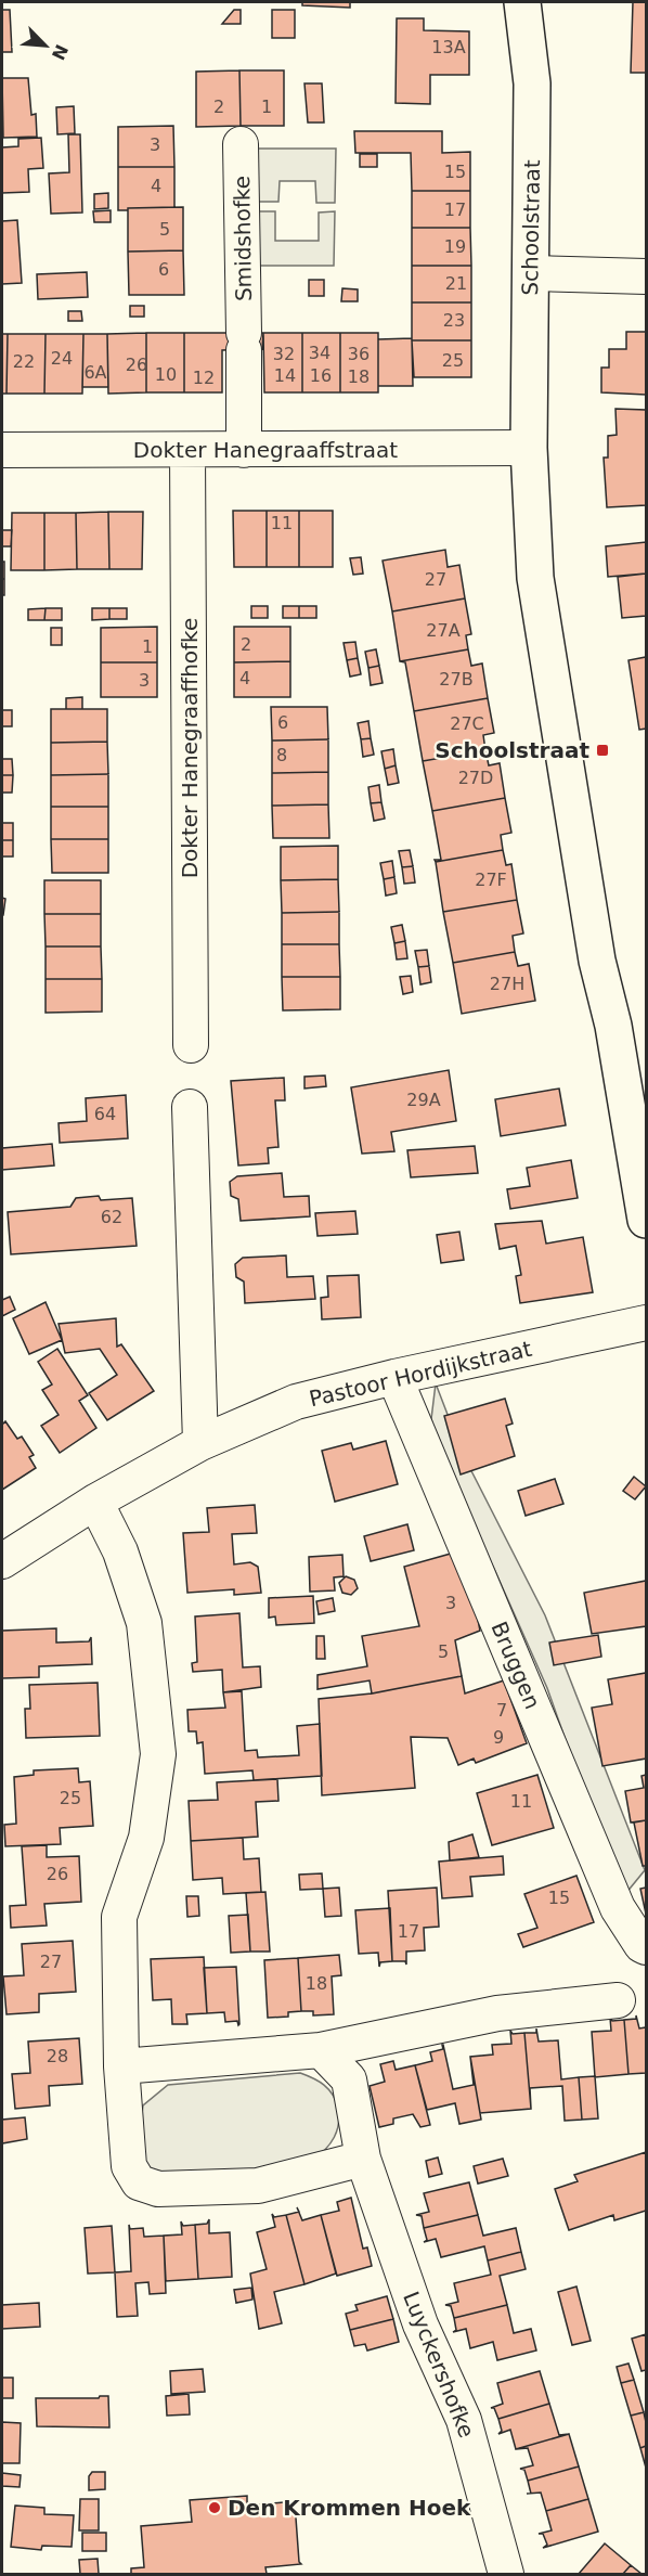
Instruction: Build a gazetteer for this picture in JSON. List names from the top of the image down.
{
  "streets": {
    "street": [
      "Schoolstraat",
      "Smidshofke",
      "Dokter Hanegraaffstraat",
      "Dokter Hanegraaffhofke",
      "Pastoor Hordijkstraat",
      "Bruggen",
      "Luyckershofke"
    ]
  },
  "crossings": [
    ["Schoolstraat", "Dokter Hanegraaffstraat"],
    ["Smidshofke", "Dokter Hanegraaffstraat"],
    ["Dokter Hanegraaffstraat", "Dokter Hanegraaffhofke"],
    ["Pastoor Hordijkstraat", "Bruggen"]
  ],
  "places": {
    "transit": ["Schoolstraat"],
    "other": ["Den Krommen Hoek"]
  },
  "house_numbers": [
    "13A",
    "2",
    "1",
    "3",
    "15",
    "4",
    "17",
    "5",
    "19",
    "6",
    "21",
    "23",
    "34",
    "32",
    "36",
    "24",
    "25",
    "22",
    "26",
    "6A",
    "10",
    "14",
    "16",
    "18",
    "12",
    "11",
    "27",
    "27A",
    "2",
    "1",
    "4",
    "27B",
    "3",
    "6",
    "27C",
    "8",
    "27D",
    "27F",
    "27H",
    "29A",
    "64",
    "62",
    "3",
    "5",
    "7",
    "9",
    "25",
    "11",
    "26",
    "15",
    "17",
    "27",
    "18",
    "28"
  ],
  "north": "bottom right"
}
